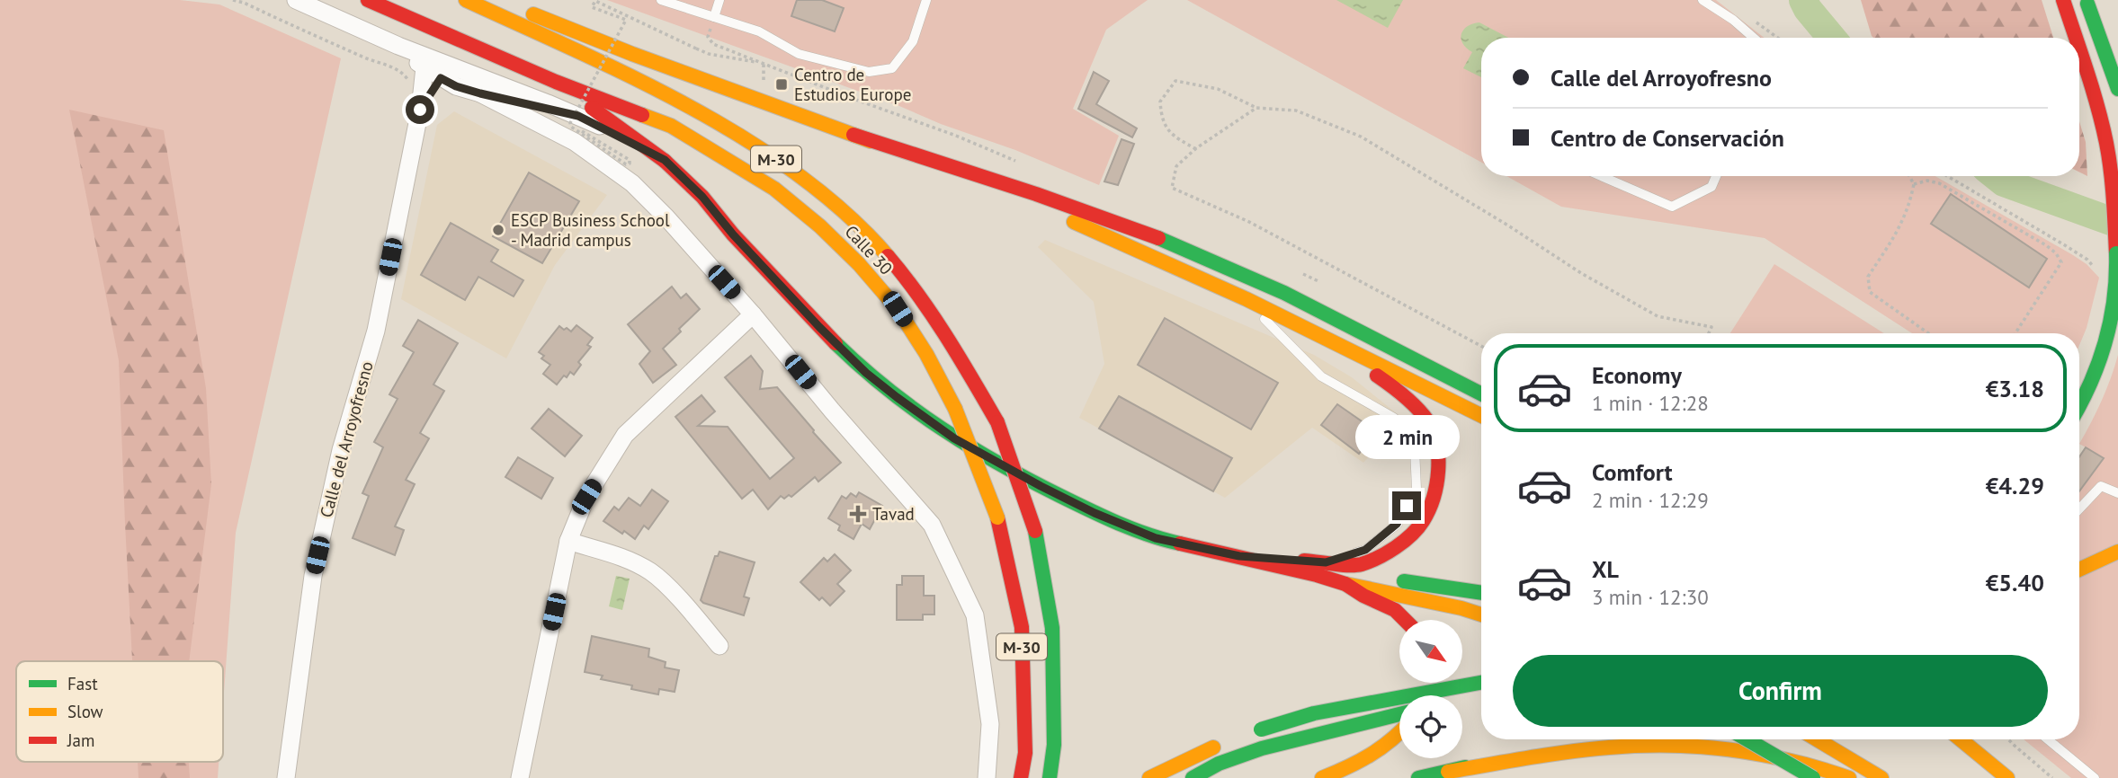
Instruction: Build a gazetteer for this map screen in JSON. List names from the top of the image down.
{
  "streets": {
    "main road": ["M-30", "Calle 30"],
    "street": ["Calle del Arroyofresno"]
  },
  "places": {
    "transit": ["Centro de Estudios Europe"],
    "other": ["ESCP Business School - Madrid campus"],
    "health": ["Tavad"]
  },
  "legend": ["Fast", "Slow", "Jam"],
  "north": "bottom right",
  "page": {
    "banner": ["Calle del Arroyofresno", "Centro de Conservación"],
    "list": [
      {
        "name": "Economy",
        "note": "1 min · 12:28",
        "value": "€3.18"
      },
      {
        "name": "Comfort",
        "note": "2 min · 12:29",
        "value": "€4.29"
      },
      {
        "name": "XL",
        "note": "3 min · 12:30",
        "value": "€5.40"
      }
    ],
    "bubble": "2 min",
    "buttons": "Confirm"
  }
}
